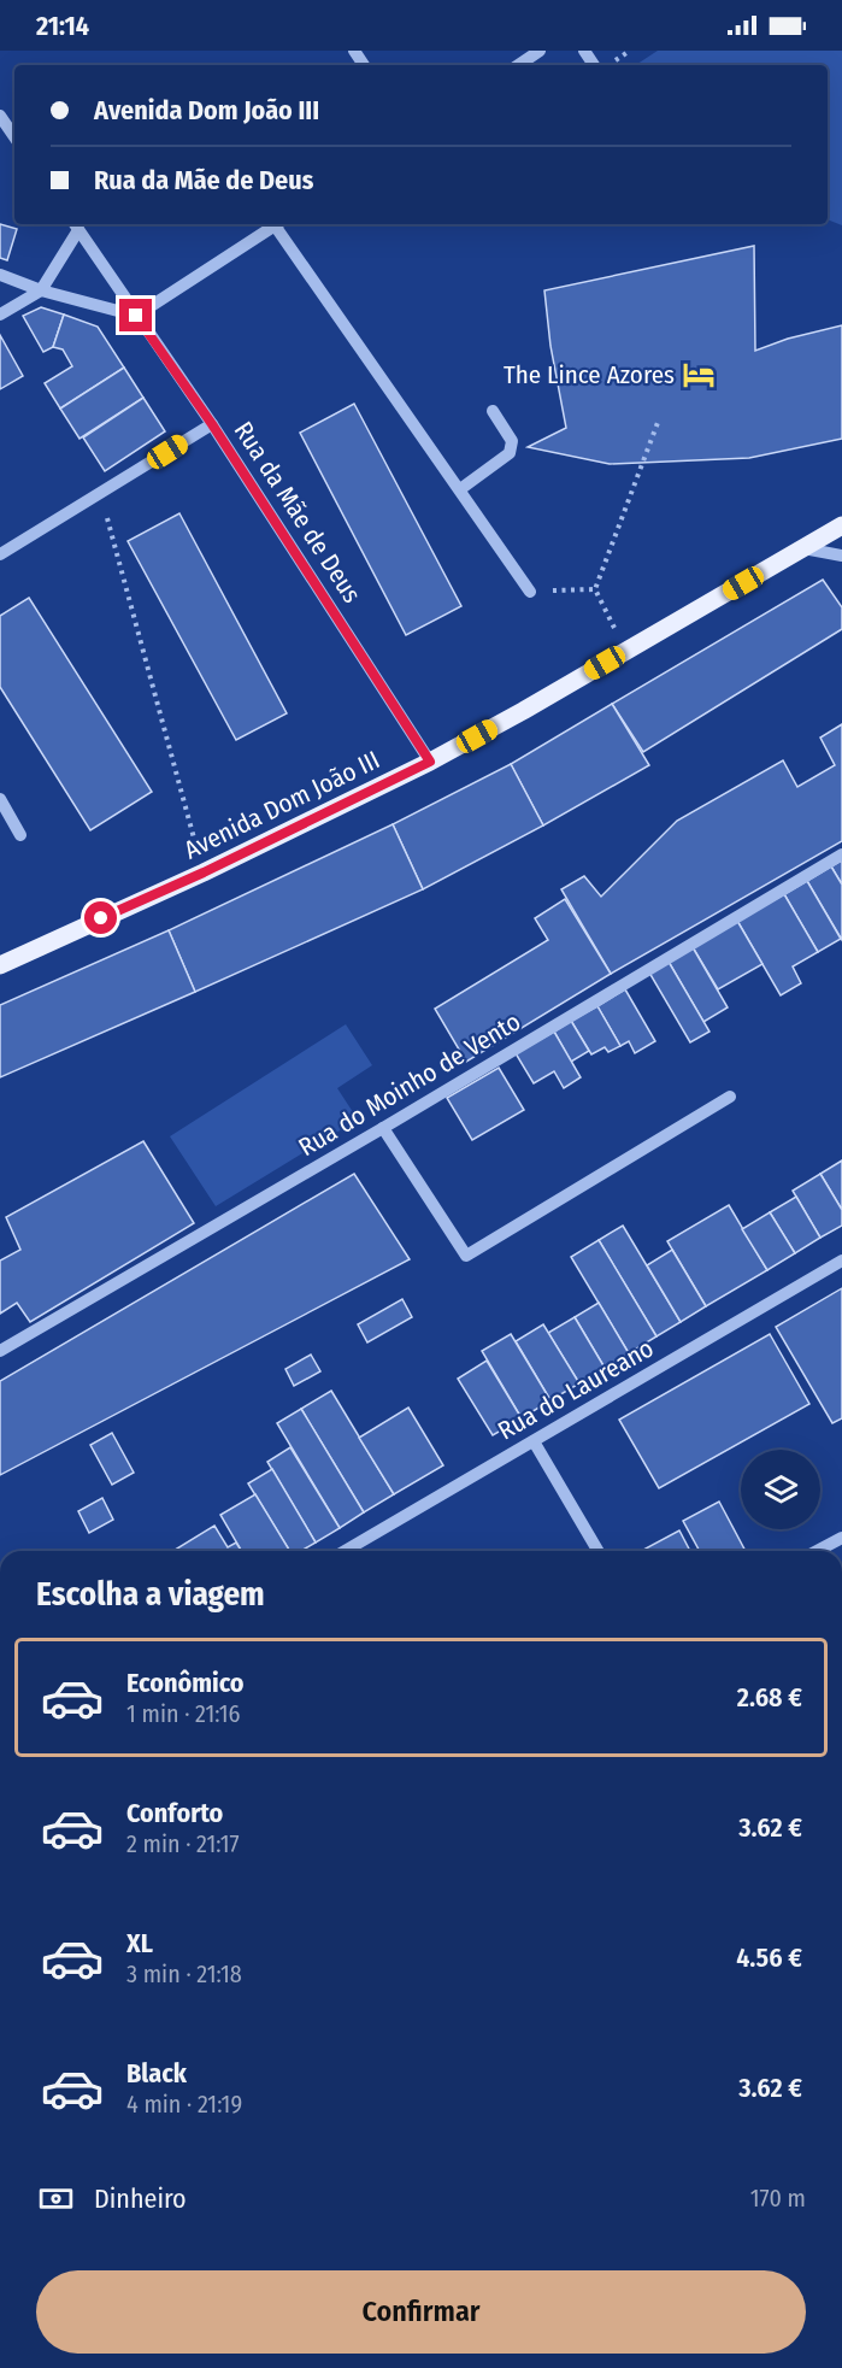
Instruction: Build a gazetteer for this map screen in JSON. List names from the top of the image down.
{
  "streets": {
    "main road": ["Avenida Dom João III"],
    "street": ["Rua da Mãe de Deus", "Rua do Moinho de Vento", "Rua do Laureano"]
  },
  "crossings": [
    ["Rua da Mãe de Deus", "Avenida Dom João III"]
  ],
  "places": {
    "hotel": ["The Lince Azores"]
  },
  "page": {
    "status": "21:14",
    "banner": ["Avenida Dom João III", "Rua da Mãe de Deus"],
    "heading": "Escolha a viagem",
    "list": [
      {
        "name": "Econômico",
        "note": "1 min · 21:16",
        "value": "2.68 €"
      },
      {
        "name": "Conforto",
        "note": "2 min · 21:17",
        "value": "3.62 €"
      },
      {
        "name": "XL",
        "note": "3 min · 21:18",
        "value": "4.56 €"
      },
      {
        "name": "Black",
        "note": "4 min · 21:19",
        "value": "3.62 €"
      }
    ],
    "pay": ["Dinheiro", "170 m"],
    "buttons": "Confirmar"
  }
}
